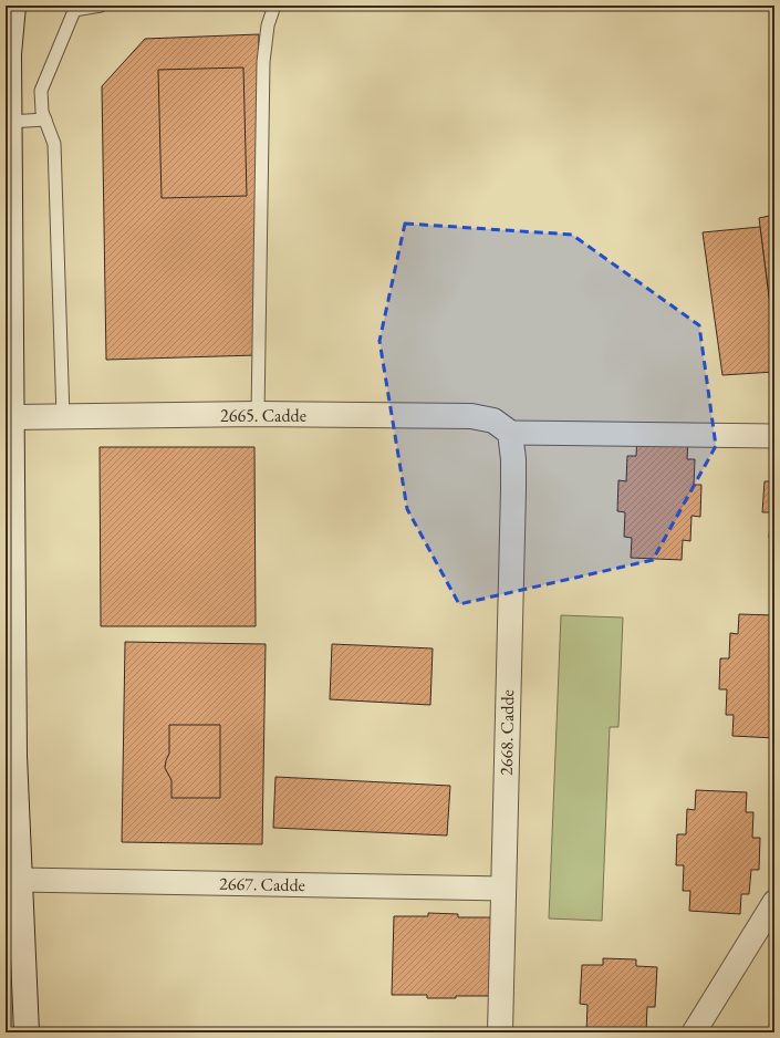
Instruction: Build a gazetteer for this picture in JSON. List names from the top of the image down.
{
  "streets": {
    "street": ["2665. Cadde", "2668. Cadde", "2667. Cadde"]
  },
  "crossings": [
    ["2665. Cadde", "2668. Cadde"],
    ["2668. Cadde", "2667. Cadde"]
  ]
}
